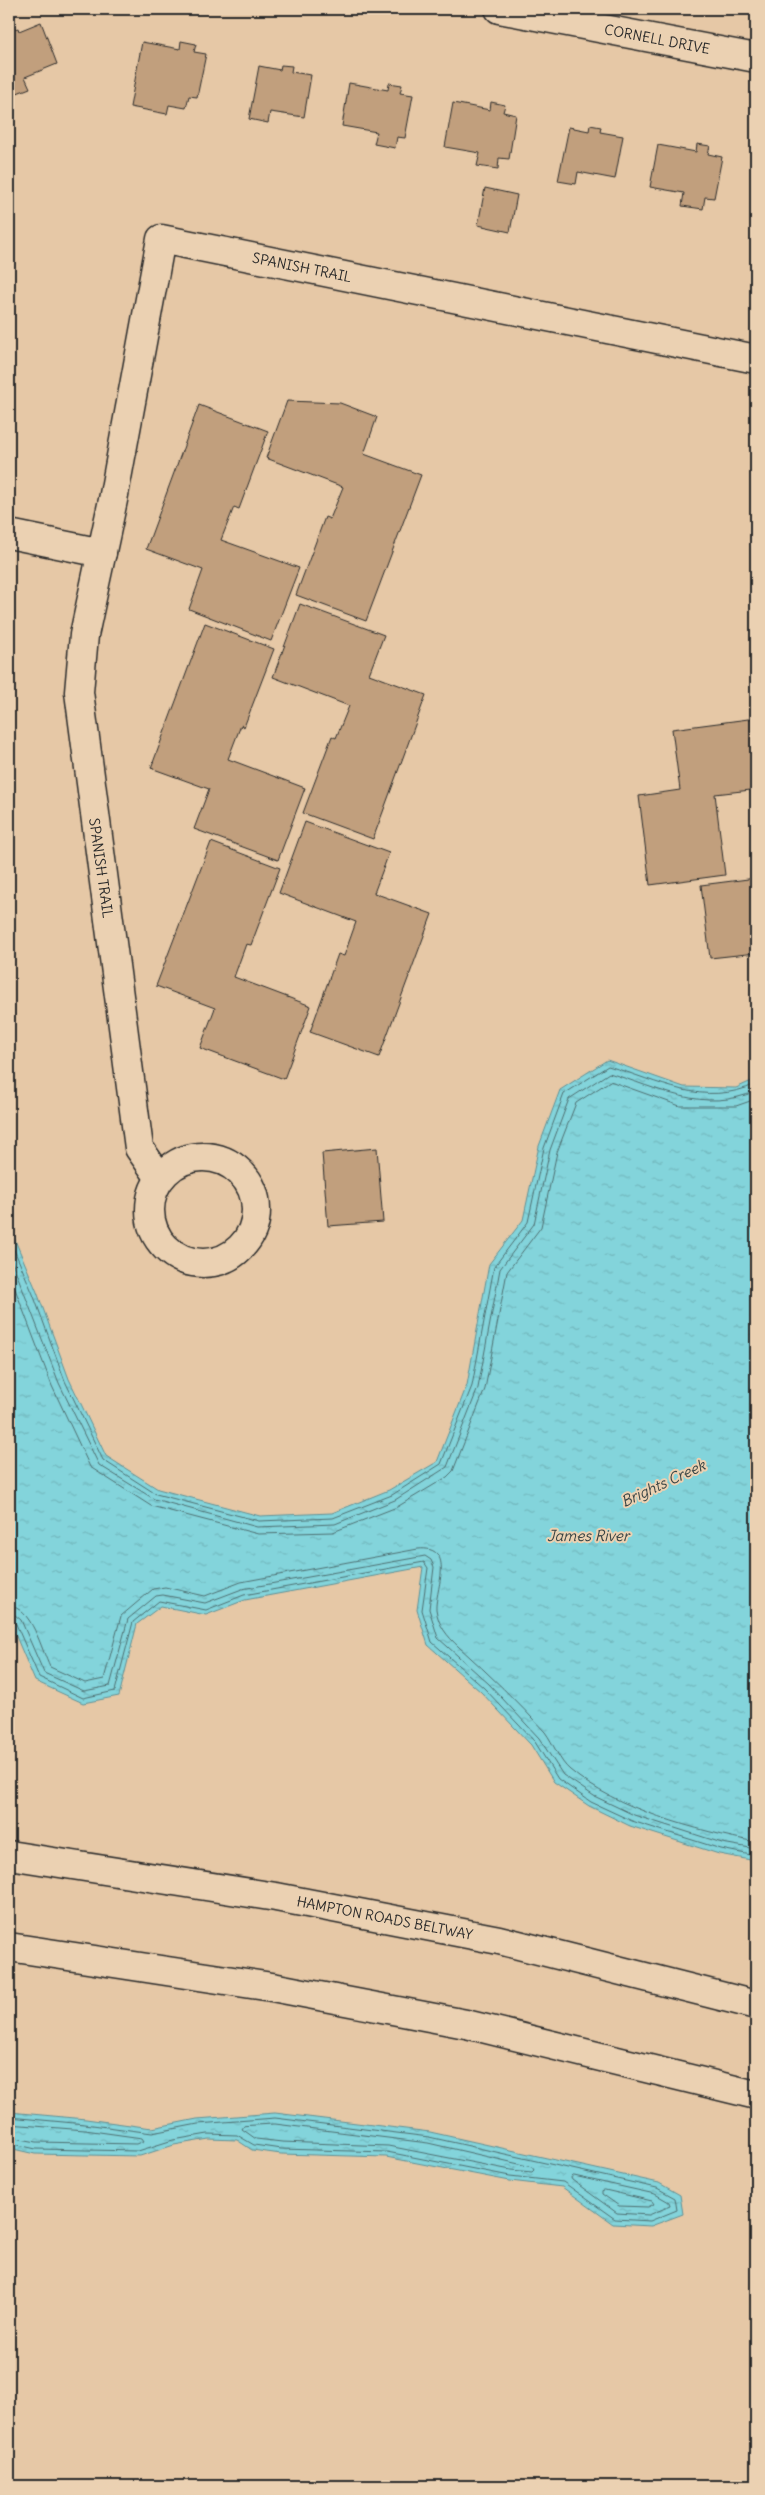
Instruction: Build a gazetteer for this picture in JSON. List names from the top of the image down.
{
  "streets": {
    "main road": ["CORNELL DRIVE", "SPANISH TRAIL", "HAMPTON ROADS BELTWAY"]
  },
  "water": ["Brights Creek", "James River"]
}
